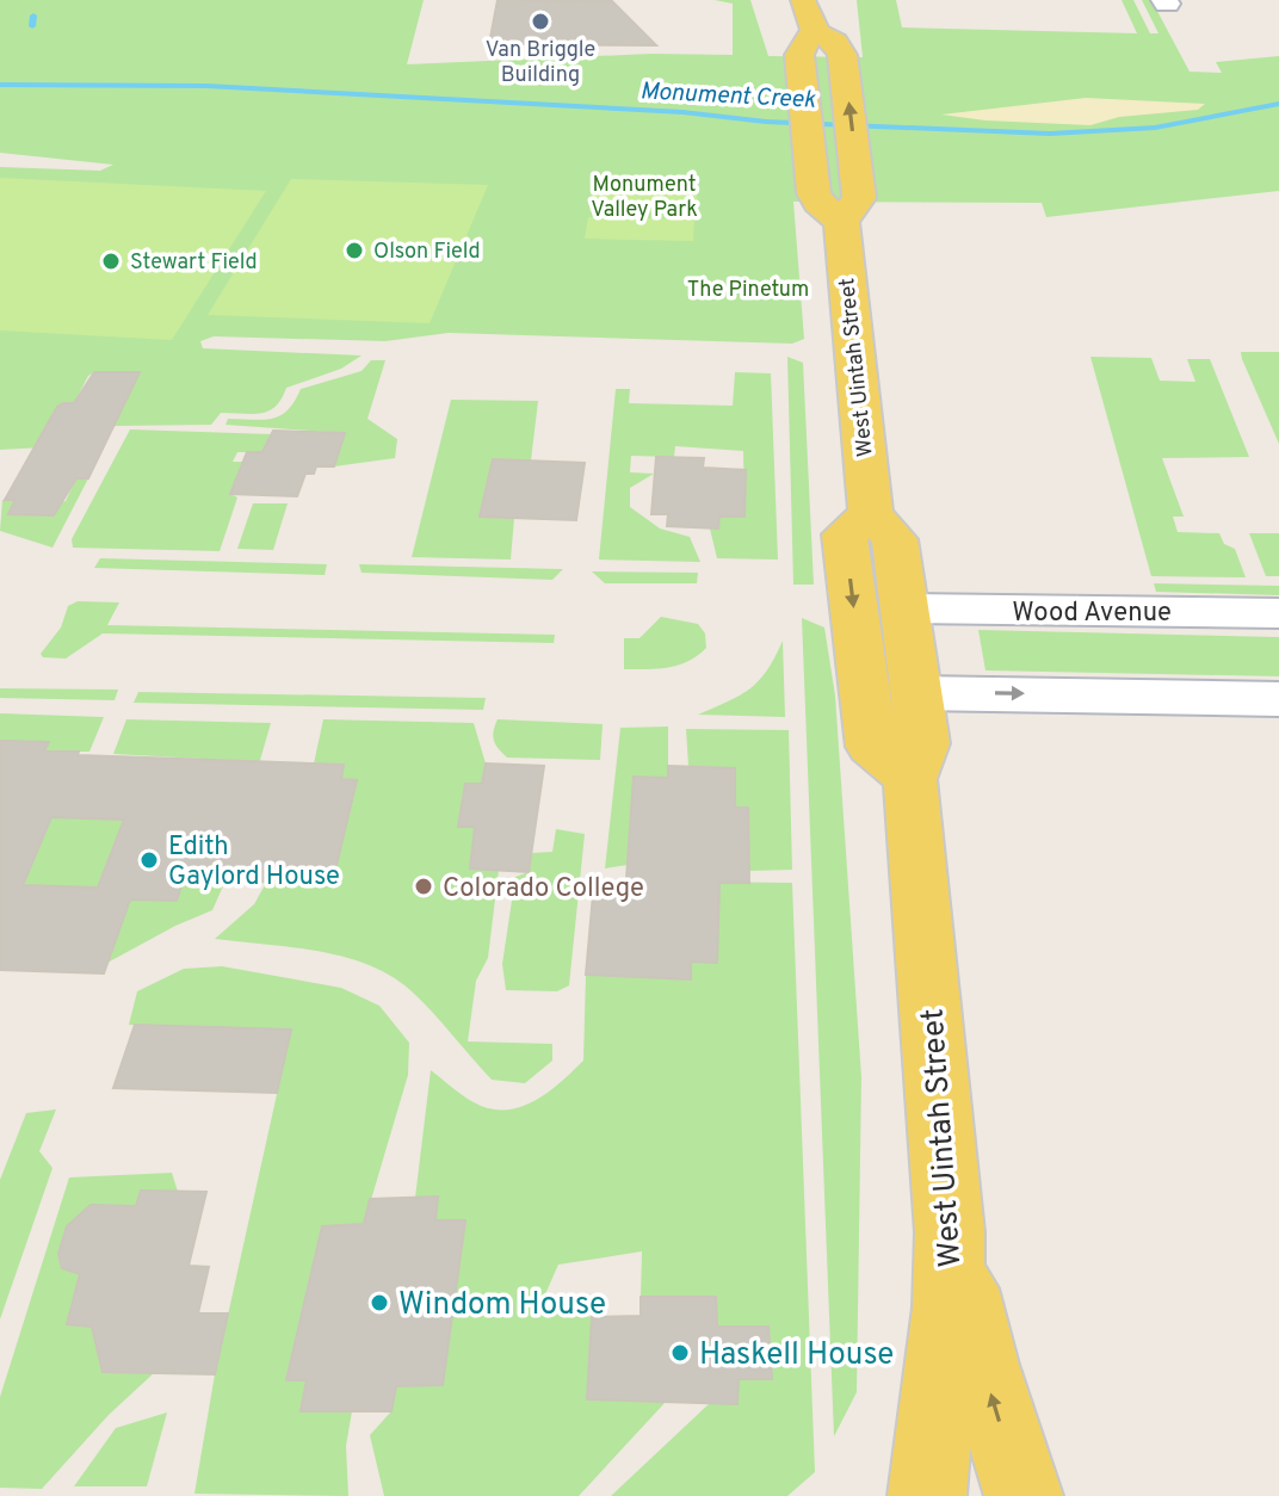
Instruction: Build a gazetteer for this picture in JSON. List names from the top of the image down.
{
  "streets": {
    "main road": ["West Uintah Street"],
    "street": ["Wood Avenue"]
  },
  "crossings": [
    ["West Uintah Street", "Wood Avenue"]
  ],
  "water": ["Monument Creek"],
  "parks": ["Monument Valley Park", "The Pinetum"],
  "places": [
    "Van Briggle Building",
    "Olson Field",
    "Stewart Field",
    "Edith Gaylord House",
    "Colorado College",
    "Windom House",
    "Haskell House"
  ]
}
